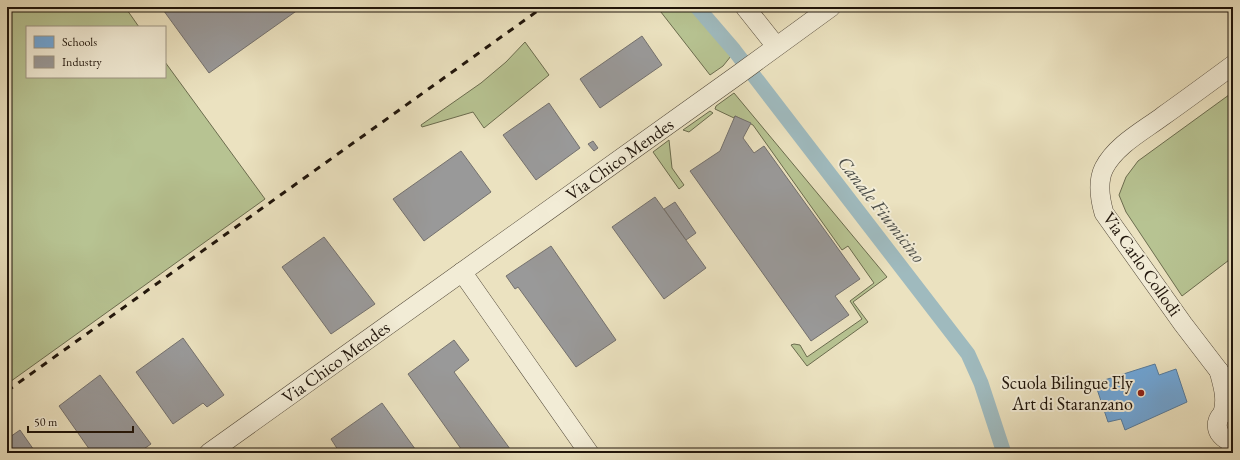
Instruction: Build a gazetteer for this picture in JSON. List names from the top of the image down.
{
  "streets": {
    "street": ["Via Chico Mendes", "Via Carlo Collodi"]
  },
  "water": ["Canale Fiumicino"],
  "places": ["Scuola Bilingue Fly Art di Staranzano"],
  "legend": ["Schools", "Industry"],
  "scale_bar": "50 m"
}
